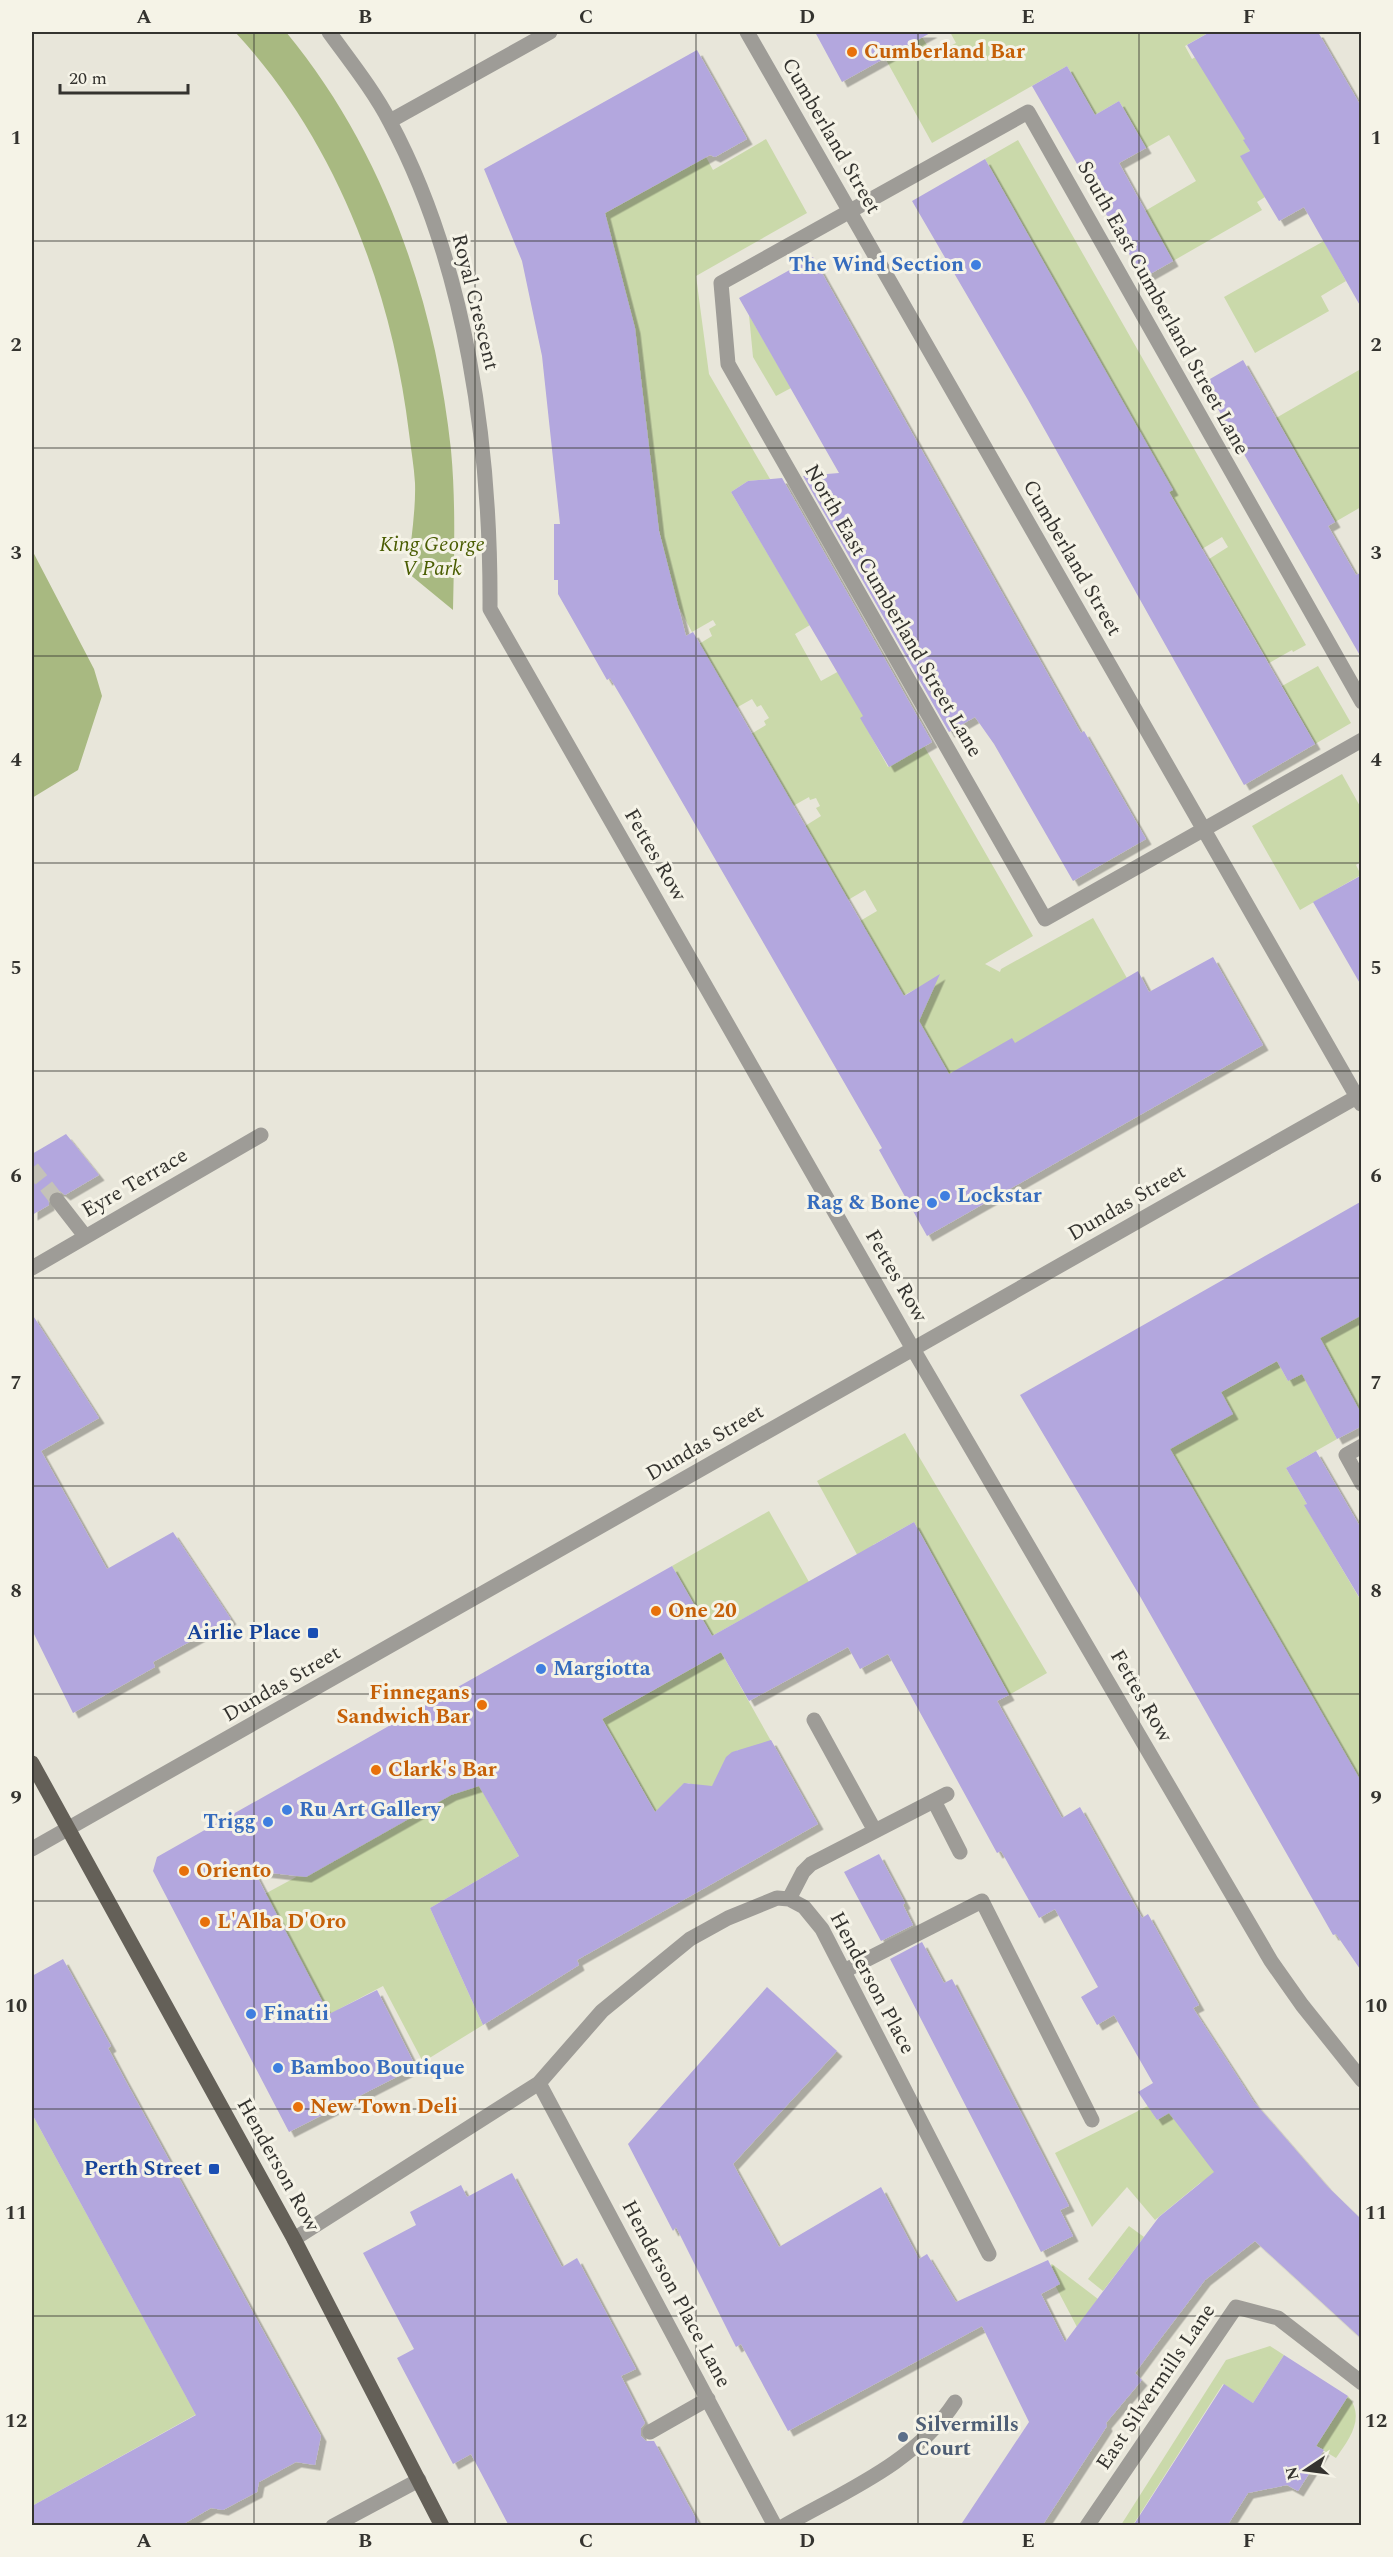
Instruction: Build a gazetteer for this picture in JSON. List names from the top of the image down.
{
  "streets": {
    "main road": ["Henderson Row"],
    "street": [
      "Cumberland Street",
      "Royal Crescent",
      "South East Cumberland Street Lane",
      "North East Cumberland Street Lane",
      "Fettes Row",
      "Eyre Terrace",
      "Dundas Street",
      "Henderson Place",
      "Henderson Place Lane",
      "East Silvermills Lane"
    ]
  },
  "crossings": [
    ["Cumberland Street", "South East Cumberland Street Lane"],
    ["Cumberland Street", "North East Cumberland Street Lane"],
    ["Cumberland Street", "Dundas Street"],
    ["Royal Crescent", "Fettes Row"],
    ["South East Cumberland Street Lane", "North East Cumberland Street Lane"],
    ["Fettes Row", "Dundas Street"],
    ["Dundas Street", "Henderson Row"]
  ],
  "parks": ["King George V Park"],
  "places": {
    "other": [
      "Cumberland Bar",
      "The Wind Section",
      "Lockstar",
      "Rag & Bone",
      "One 20",
      "Margiotta",
      "Finnegans Sandwich Bar",
      "Clark's Bar",
      "Ru Art Gallery",
      "Trigg",
      "Oriento",
      "L'Alba D'Oro",
      "Finatii",
      "Bamboo Boutique",
      "New Town Deli",
      "Silvermills Court"
    ],
    "transit": ["Airlie Place", "Perth Street"]
  },
  "scale_bar": "20 m",
  "north": "left",
  "grid": {
    "columns": [
      "A",
      "B",
      "C",
      "D",
      "E",
      "F"
    ],
    "rows": [
      "1",
      "2",
      "3",
      "4",
      "5",
      "6",
      "7",
      "8",
      "9",
      "10",
      "11",
      "12"
    ]
  }
}
